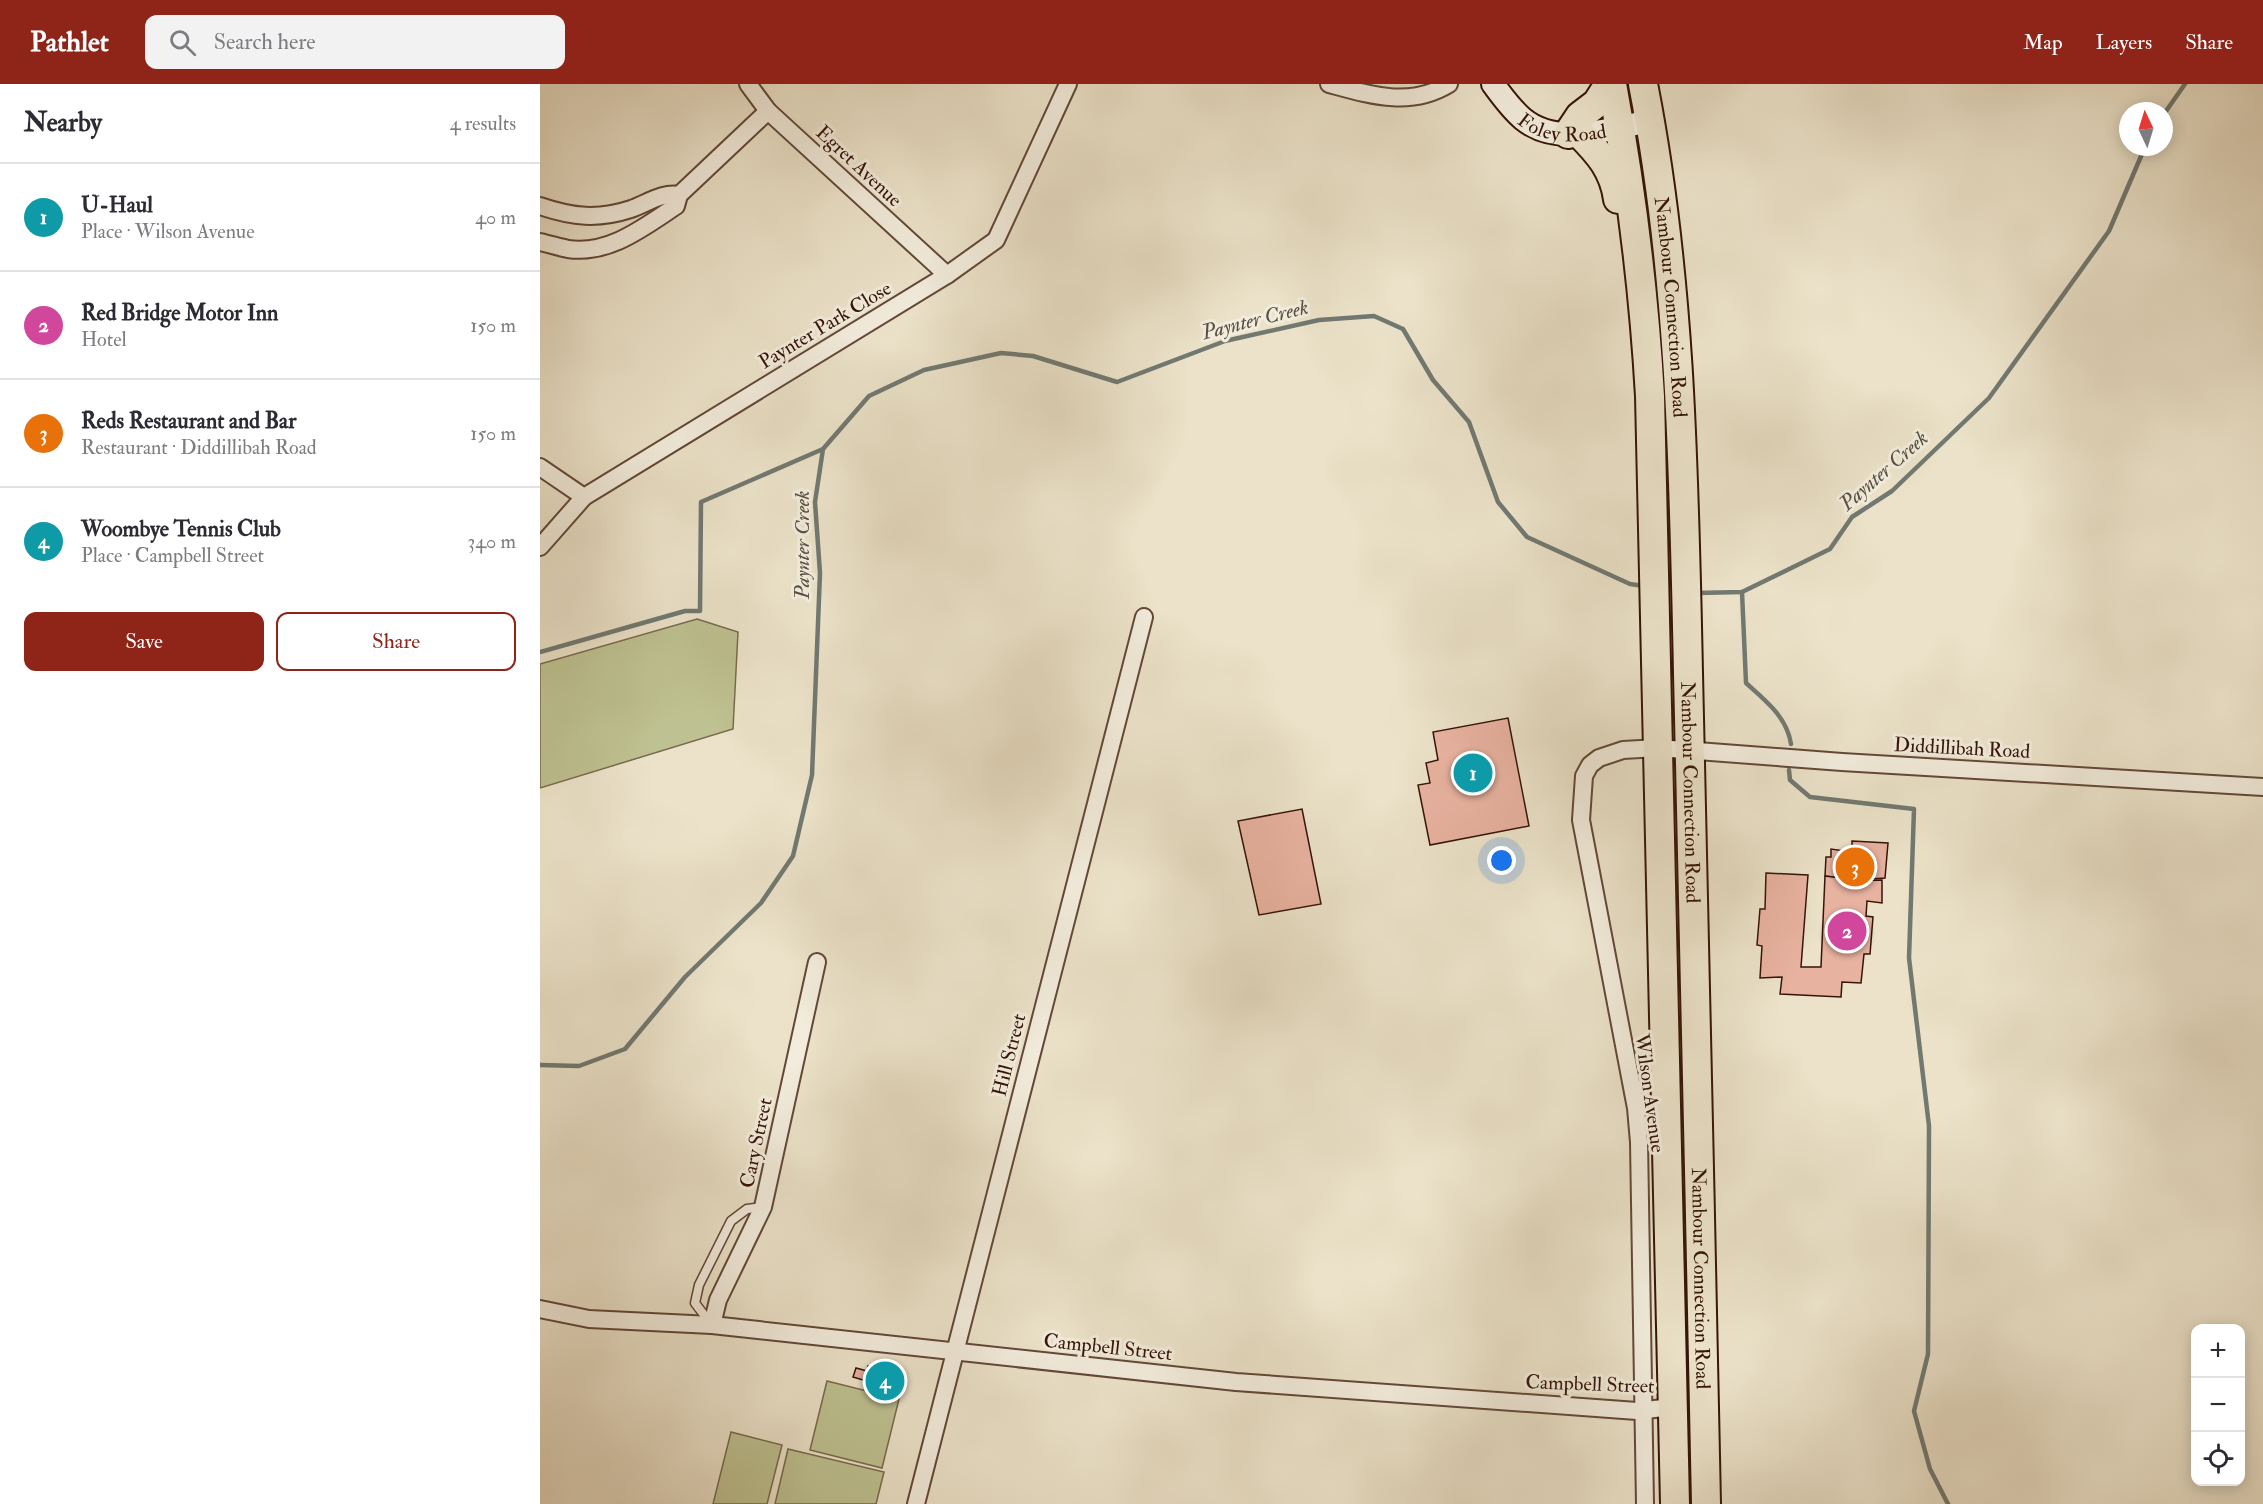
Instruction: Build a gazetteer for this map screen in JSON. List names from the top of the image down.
{
  "streets": {
    "highway": ["Nambour Connection Road"],
    "street": [
      "Foley Road",
      "Egret Avenue",
      "Paynter Park Close",
      "Diddillibah Road",
      "Hill Street",
      "Wilson Avenue",
      "Cary Street",
      "Campbell Street"
    ]
  },
  "crossings": [
    ["Foley Road", "Nambour Connection Road"],
    ["Egret Avenue", "Paynter Park Close"],
    ["Nambour Connection Road", "Diddillibah Road"],
    ["Nambour Connection Road", "Wilson Avenue"],
    ["Nambour Connection Road", "Campbell Street"],
    ["Diddillibah Road", "Wilson Avenue"],
    ["Hill Street", "Campbell Street"],
    ["Wilson Avenue", "Campbell Street"],
    ["Cary Street", "Campbell Street"]
  ],
  "water": ["Paynter Creek"],
  "north": "top",
  "page": {
    "header": "Pathlet",
    "search": "Search here",
    "nav": ["Map", "Layers", "Share"],
    "heading": ["Nearby", "4 results"],
    "list": [
      {
        "mark": "1",
        "name": "U-Haul",
        "note": "Place · Wilson Avenue",
        "value": "40 m"
      },
      {
        "mark": "2",
        "name": "Red Bridge Motor Inn",
        "note": "Hotel",
        "value": "150 m"
      },
      {
        "mark": "3",
        "name": "Reds Restaurant and Bar",
        "note": "Restaurant · Diddillibah Road",
        "value": "150 m"
      },
      {
        "mark": "4",
        "name": "Woombye Tennis Club",
        "note": "Place · Campbell Street",
        "value": "340 m"
      }
    ],
    "buttons": ["Save", "Share"],
    "pins": [
      "1",
      "3",
      "2",
      "4"
    ],
    "map_buttons": ["+", "−"]
  }
}
